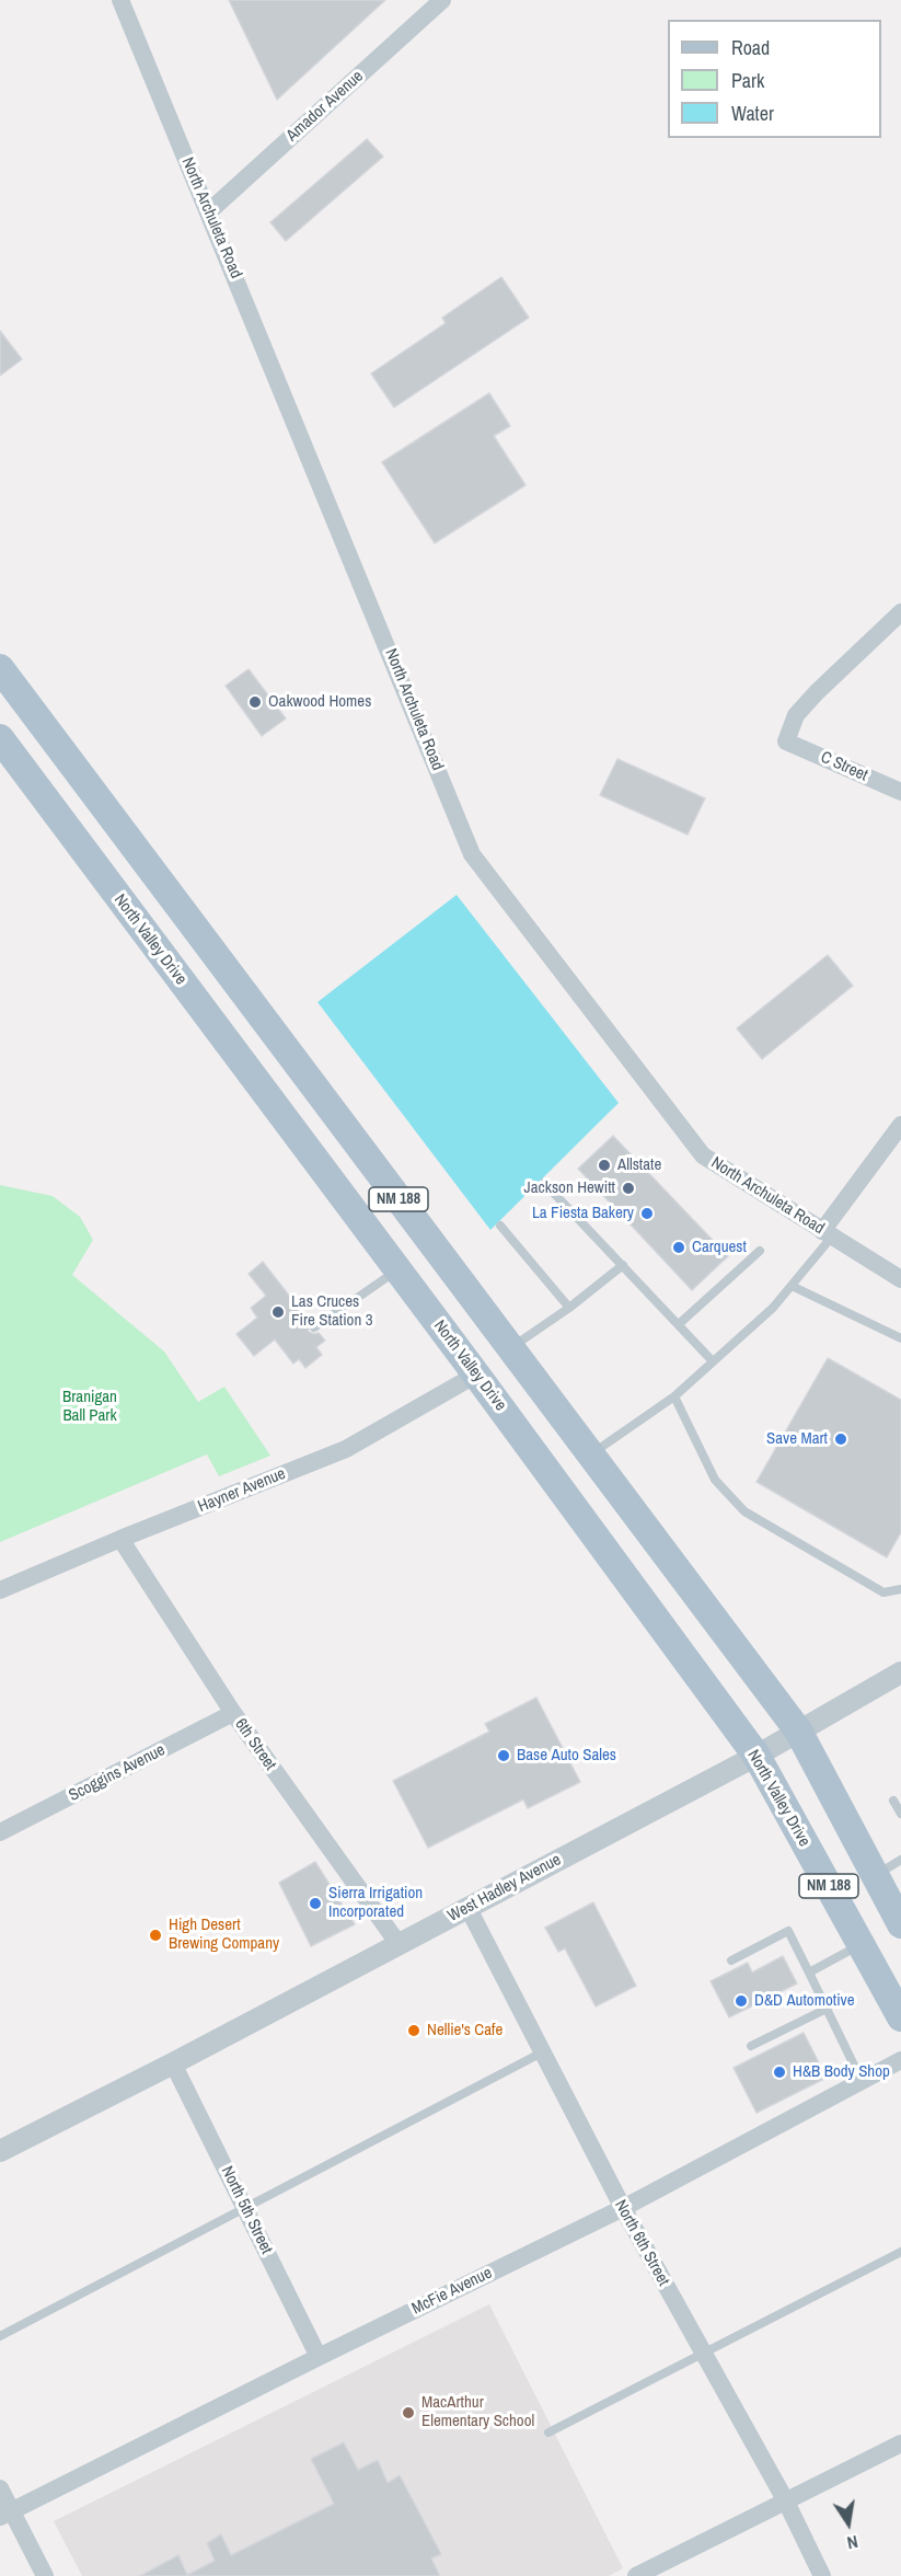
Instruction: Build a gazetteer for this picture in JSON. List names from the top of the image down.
{
  "streets": {
    "main road": ["North Valley Drive", "NM 188"],
    "street": [
      "Amador Avenue",
      "North Archuleta Road",
      "C Street",
      "Hayner Avenue",
      "6th Street",
      "Scoggins Avenue",
      "West Hadley Avenue",
      "North 5th Street",
      "North 6th Street",
      "McFie Avenue"
    ]
  },
  "crossings": [
    ["Amador Avenue", "North Archuleta Road"],
    ["North Valley Drive", "Hayner Avenue"],
    ["North Valley Drive", "West Hadley Avenue"],
    ["NM 188", "West Hadley Avenue"],
    ["Hayner Avenue", "6th Street"],
    ["6th Street", "Scoggins Avenue"],
    ["6th Street", "West Hadley Avenue"],
    ["West Hadley Avenue", "North 5th Street"],
    ["West Hadley Avenue", "North 6th Street"],
    ["North 5th Street", "McFie Avenue"],
    ["North 6th Street", "McFie Avenue"]
  ],
  "parks": ["Branigan Ball Park"],
  "places": [
    "Oakwood Homes",
    "Allstate",
    "Jackson Hewitt",
    "La Fiesta Bakery",
    "Carquest",
    "Las Cruces Fire Station 3",
    "Save Mart",
    "Base Auto Sales",
    "Sierra Irrigation Incorporated",
    "High Desert Brewing Company",
    "D&D Automotive",
    "Nellie's Cafe",
    "H&B Body Shop",
    "MacArthur Elementary School"
  ],
  "legend": ["Road", "Park", "Water"],
  "north": "bottom"
}
